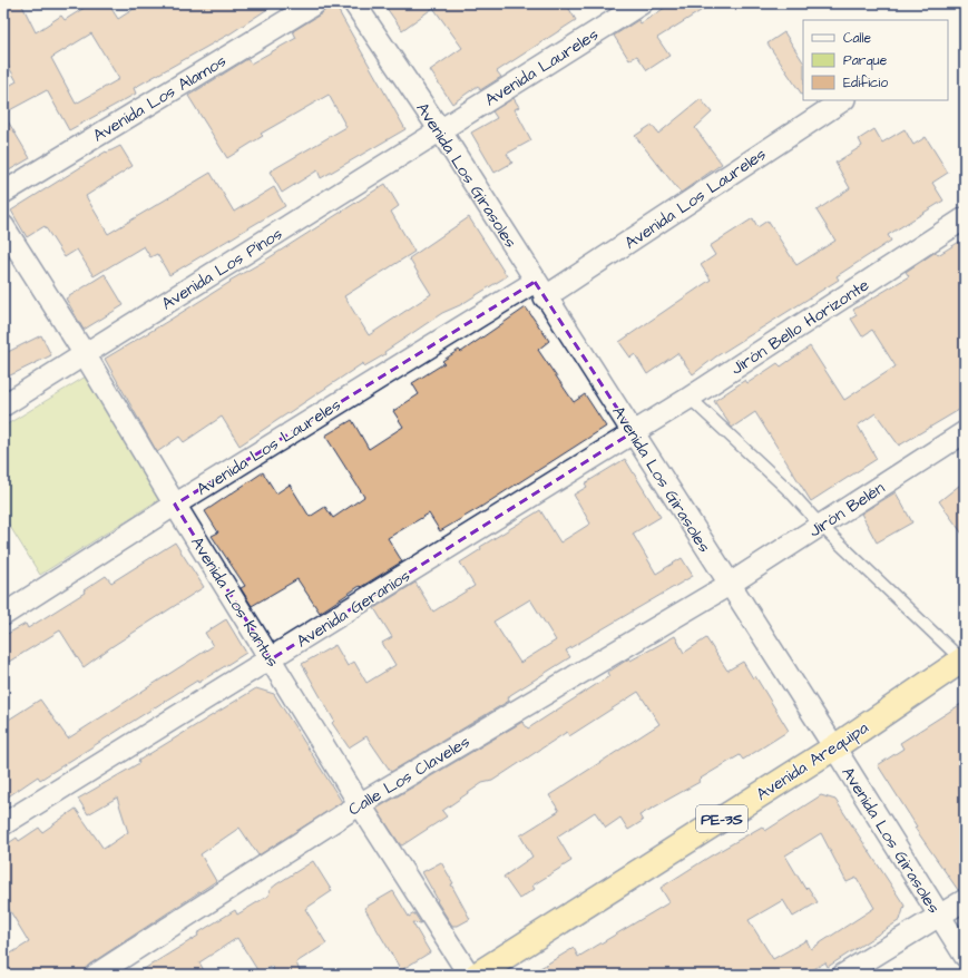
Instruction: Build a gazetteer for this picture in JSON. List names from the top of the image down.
{
  "streets": {
    "highway": ["Avenida Arequipa", "PE-3S"],
    "street": [
      "Avenida Laureles",
      "Avenida Los Alamos",
      "Avenida Los Girasoles",
      "Avenida Los Laureles",
      "Avenida Los Pinos",
      "Jirón Bello Horizonte",
      "Jirón Belén",
      "Avenida Los Kantus",
      "Avenida Geranios",
      "Calle Los Claveles"
    ]
  },
  "crossings": [
    ["Avenida Laureles", "Avenida Los Girasoles"],
    ["Avenida Laureles", "Avenida Los Pinos"],
    ["Avenida Los Girasoles", "Avenida Los Laureles"],
    ["Avenida Los Girasoles", "Avenida Los Pinos"],
    ["Avenida Los Girasoles", "Jirón Bello Horizonte"],
    ["Avenida Los Girasoles", "Jirón Belén"],
    ["Avenida Los Girasoles", "Avenida Geranios"],
    ["Avenida Los Girasoles", "Avenida Arequipa"],
    ["Avenida Los Girasoles", "Calle Los Claveles"],
    ["Avenida Los Laureles", "Avenida Los Kantus"],
    ["Avenida Los Pinos", "Avenida Los Kantus"],
    ["Jirón Bello Horizonte", "Avenida Geranios"],
    ["Jirón Belén", "Calle Los Claveles"],
    ["Avenida Los Kantus", "Avenida Geranios"],
    ["Avenida Los Kantus", "Calle Los Claveles"]
  ],
  "legend": ["Calle", "Parque", "Edificio"]
}
